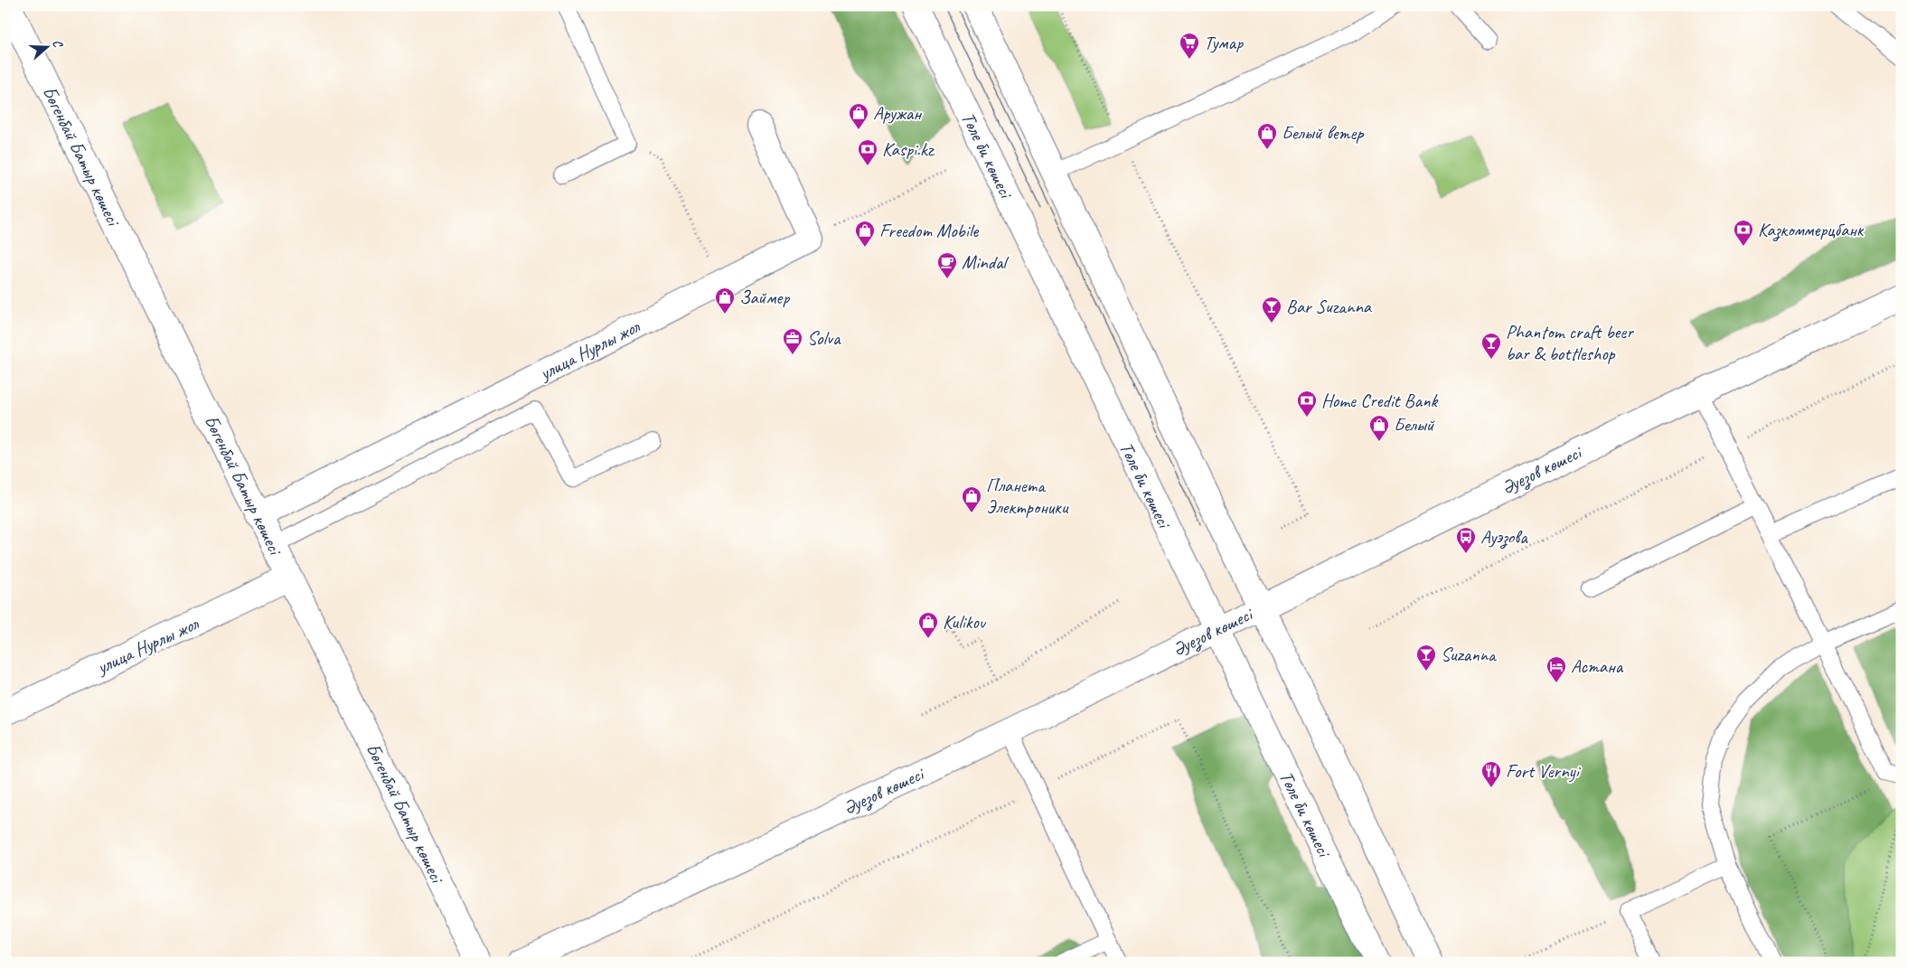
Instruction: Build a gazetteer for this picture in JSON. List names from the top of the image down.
{
  "streets": {
    "main road": [
      "Төле би көшесі",
      "Бөгенбай Батыр көшесі",
      "улица Нурлы жол",
      "Әуезов көшесі"
    ]
  },
  "crossings": [
    ["Төле би көшесі", "Әуезов көшесі"],
    ["Бөгенбай Батыр көшесі", "улица Нурлы жол"]
  ],
  "places": {
    "supermarket": ["Тумар"],
    "shop": [
      "Аружан",
      "Белый ветер",
      "Freedom Mobile",
      "Займер",
      "Белый",
      "Планета Электроники",
      "Kulikov"
    ],
    "bank": ["Kaspi.kz", "Казкоммерцбанк", "Home Credit Bank"],
    "cafe": ["Mindal"],
    "bar": ["Bar Suzanna", "Phantom craft beer bar & bottleshop", "Suzanna"],
    "office": ["Solva"],
    "bus stop": ["Ауэзова"],
    "hotel": ["Астана"],
    "restaurant": ["Fort Vernyi"]
  },
  "north": "right"
}
